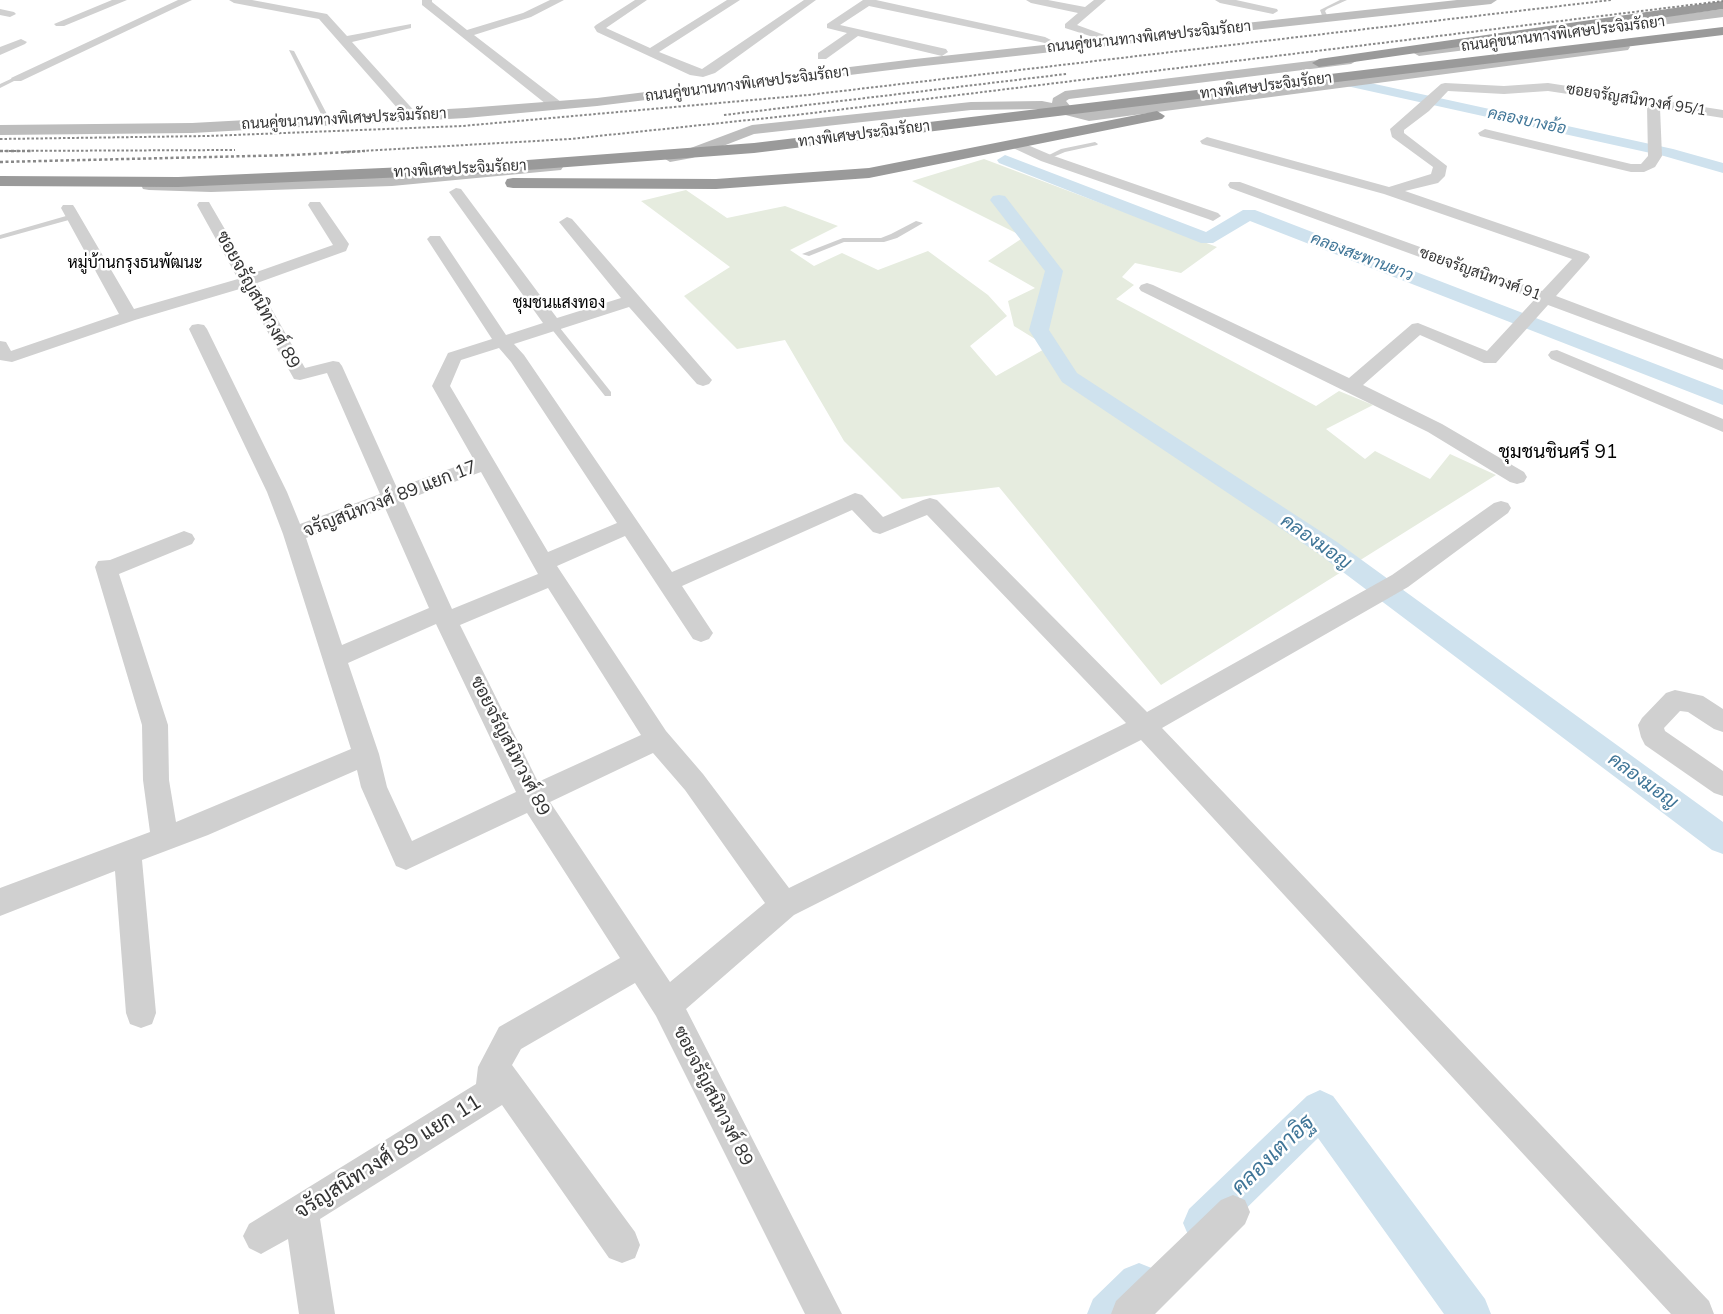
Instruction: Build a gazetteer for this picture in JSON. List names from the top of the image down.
{
  "streets": {
    "highway": ["ทางพิเศษประจิมรัถยา"],
    "main road": ["ถนนคู่ขนานทางพิเศษประจิมรัถยา"],
    "street": [
      "ซอยจรัญสนิทวงศ์ 95/1",
      "ซอยจรัญสนิทวงศ์ 91",
      "ซอยจรัญสนิทวงศ์ 89",
      "จรัญสนิทวงศ์ 89 แยก 17",
      "จรัญสนิทวงศ์ 89 แยก 11"
    ]
  },
  "crossings": [
    ["ถนนคู่ขนานทางพิเศษประจิมรัถยา", "ทางพิเศษประจิมรัถยา"],
    ["ซอยจรัญสนิทวงศ์ 89", "จรัญสนิทวงศ์ 89 แยก 17"],
    ["ซอยจรัญสนิทวงศ์ 89", "จรัญสนิทวงศ์ 89 แยก 11"]
  ],
  "districts": ["หมู่บ้านกรุงธนพัฒนะ", "ชุมชนแสงทอง", "ชุมชนชินศรี 91"],
  "water": [
    "คลองบางอ้อ",
    "คลองสะพานยาว",
    "คลองมอญ",
    "คลองเตาอิฐ"
  ]
}
